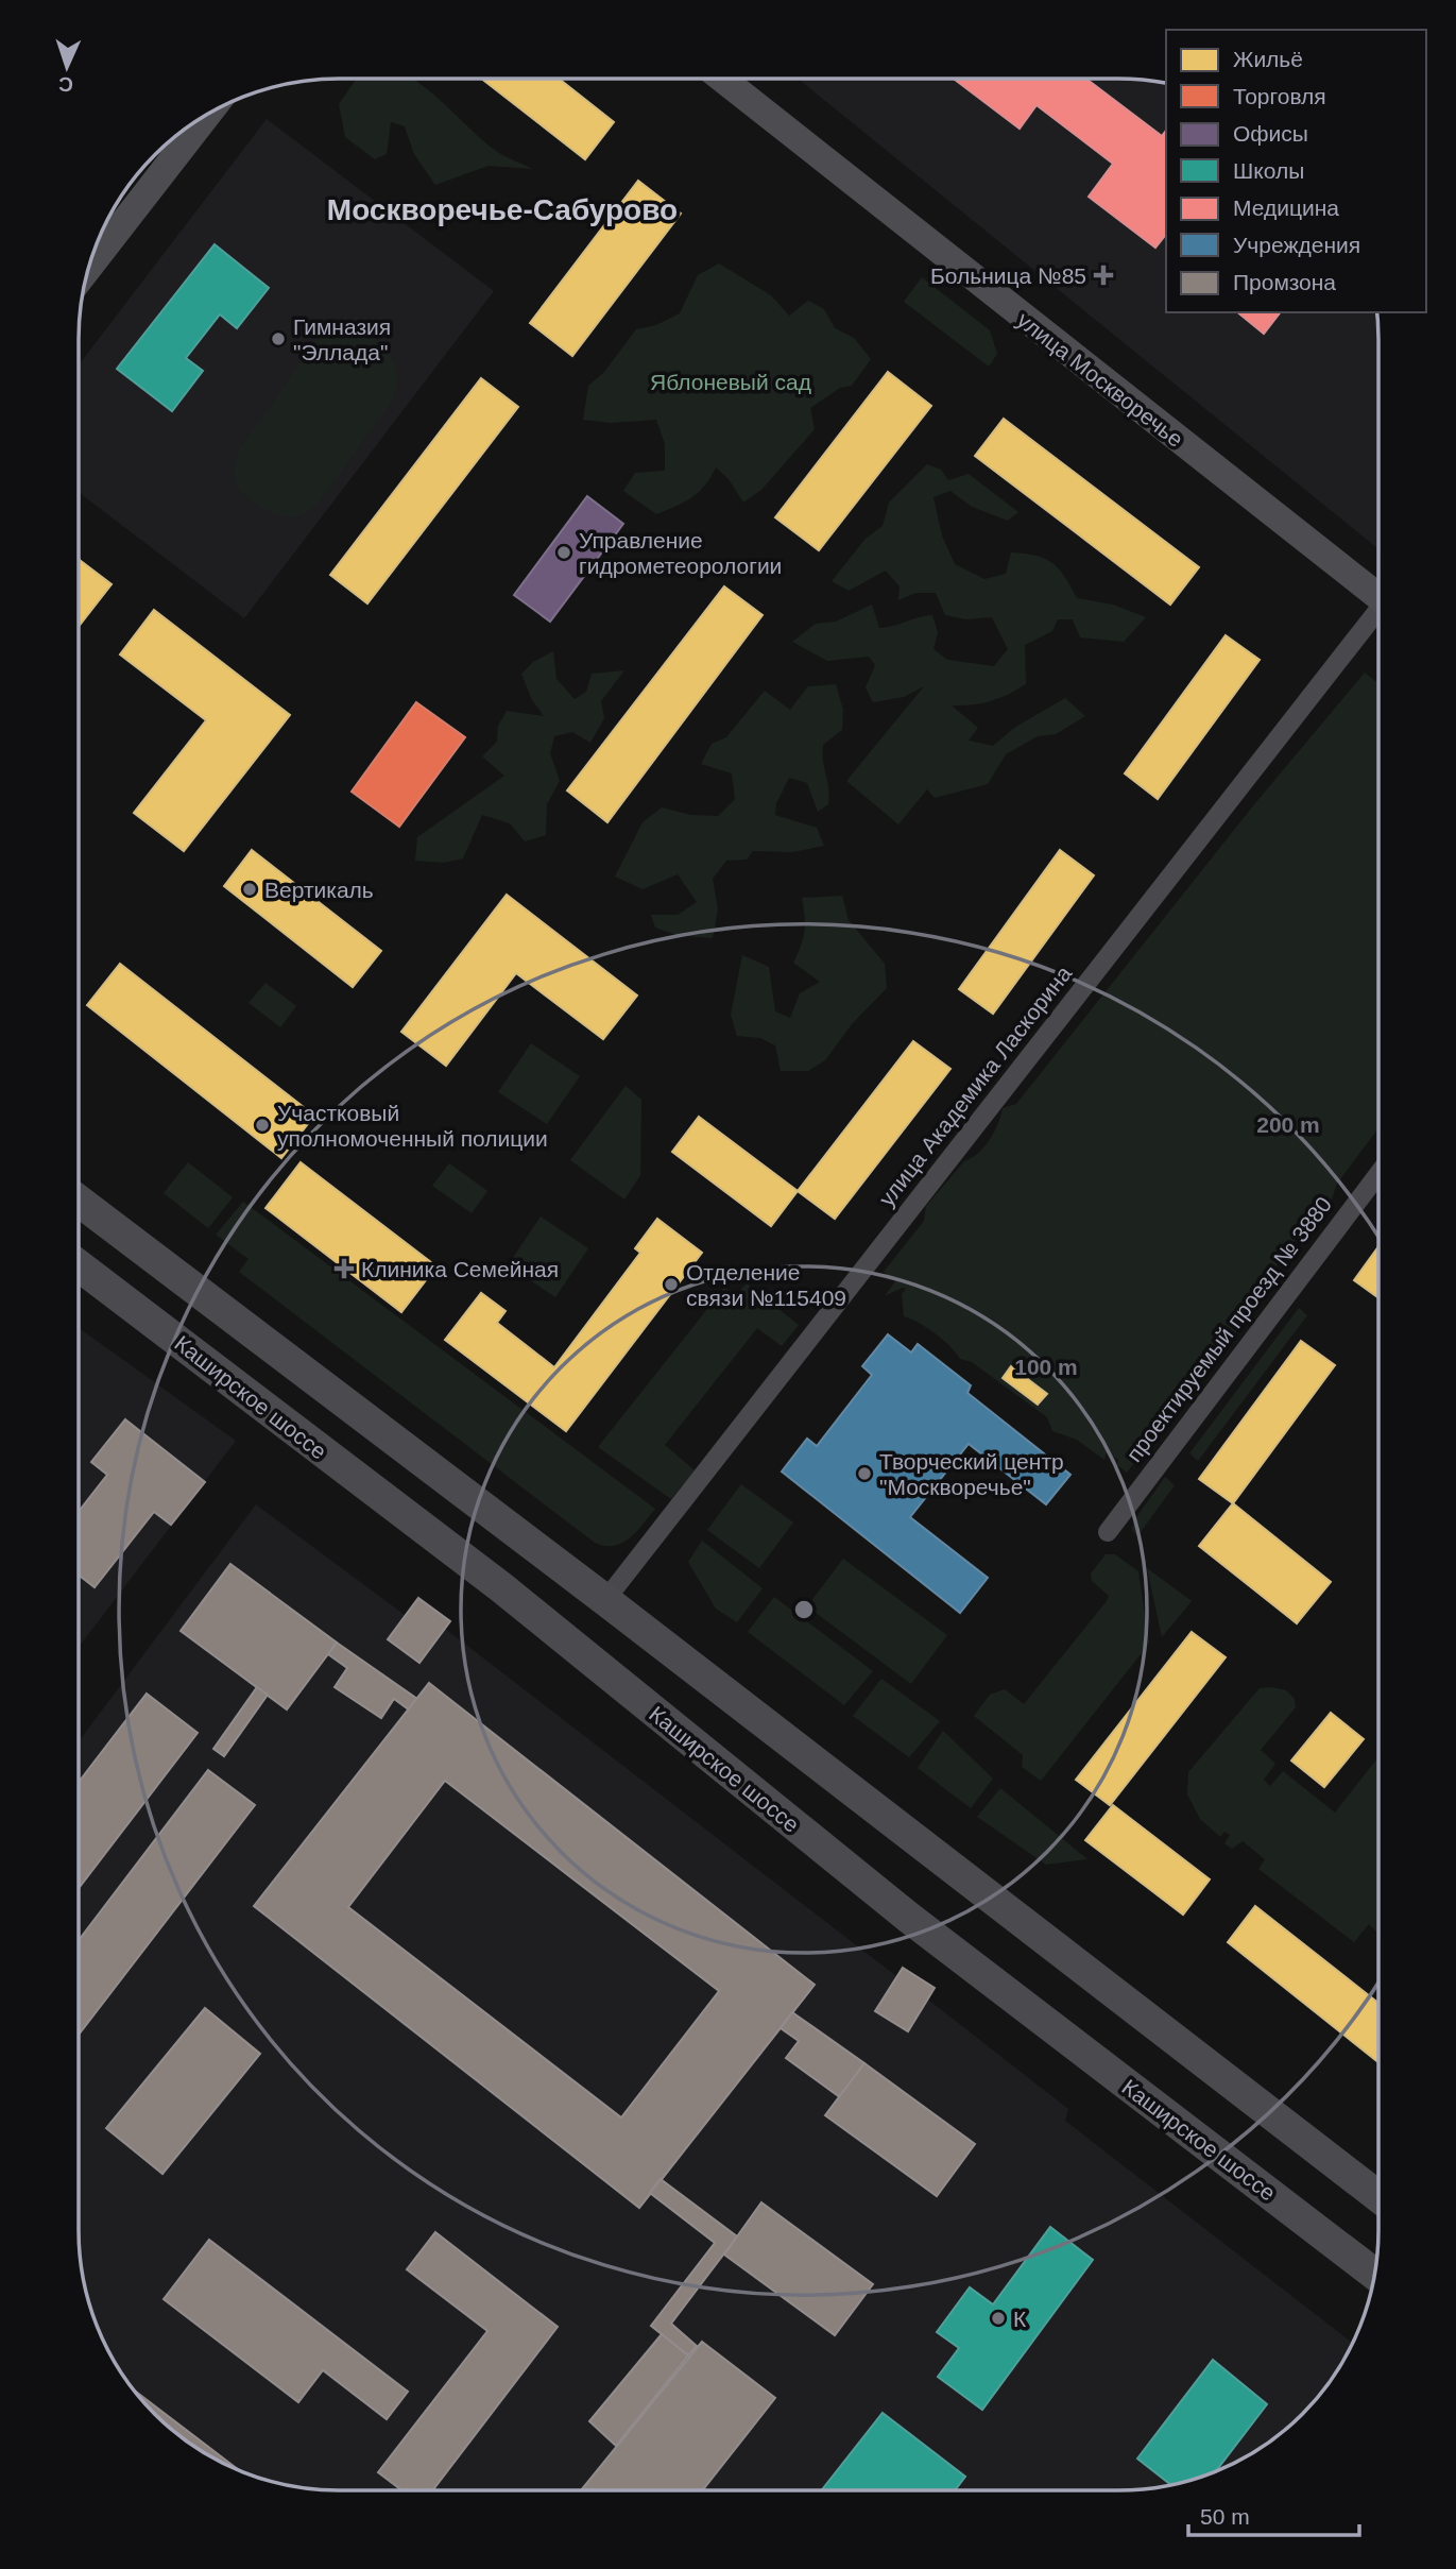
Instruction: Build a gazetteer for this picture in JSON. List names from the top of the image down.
{
  "streets": {
    "main road": ["улица Москворечье", "Каширское шоссе"],
    "street": ["улица Академика Ласкорина", "проектируемый проезд № 3880"]
  },
  "districts": ["Москворечье-Сабурово"],
  "parks": ["Яблоневый сад"],
  "places": {
    "health": ["Больница №85", "Клиника Семейная"],
    "other": [
      "Гимназия \"Эллада\"",
      "Управление гидрометеорологии",
      "Вертикаль",
      "Участковый уполномоченный полиции",
      "Отделение связи №115409",
      "Творческий центр \"Москворечье\"",
      "К"
    ]
  },
  "legend": [
    "Жильё",
    "Торговля",
    "Офисы",
    "Школы",
    "Медицина",
    "Учреждения",
    "Промзона"
  ],
  "scale_bar": "50 m",
  "north": "bottom",
  "rings": ["200 m", "100 m"]
}
